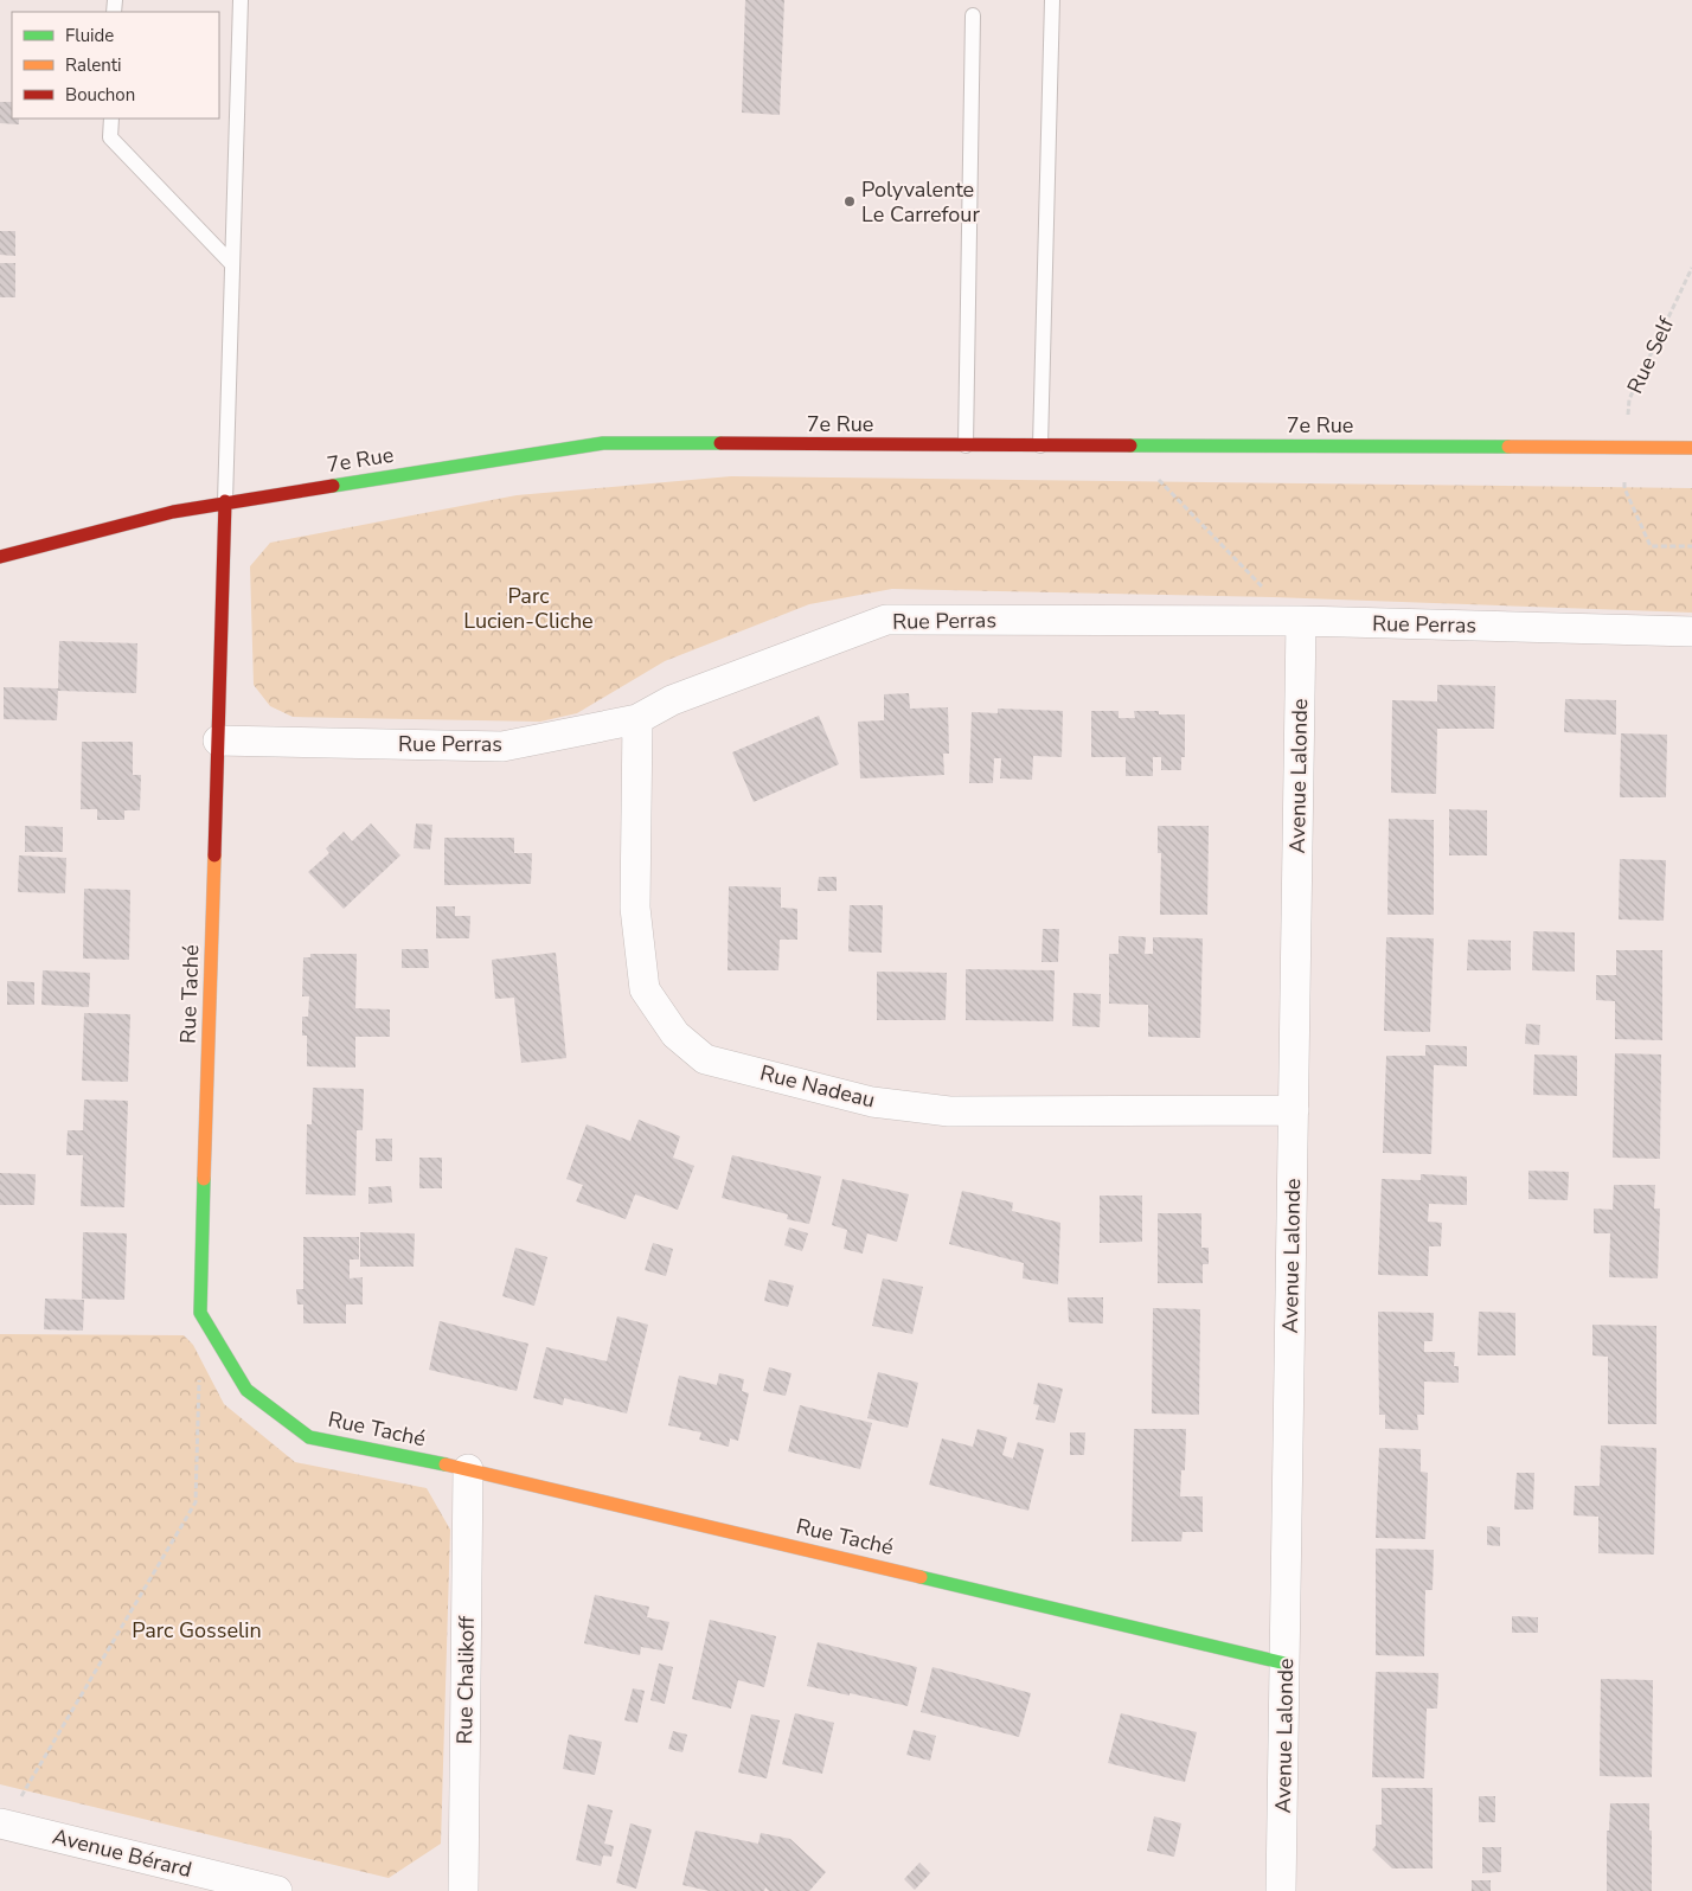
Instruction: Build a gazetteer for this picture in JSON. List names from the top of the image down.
{
  "streets": {
    "street": [
      "7e Rue",
      "Rue Perras",
      "Avenue Lalonde",
      "Rue Taché",
      "Rue Nadeau",
      "Rue Chalikoff",
      "Avenue Bérard"
    ],
    "path": ["Rue Self"]
  },
  "crossings": [
    ["Rue Self", "7e Rue"],
    ["7e Rue", "Rue Taché"],
    ["Rue Perras", "Avenue Lalonde"],
    ["Rue Perras", "Rue Taché"],
    ["Rue Perras", "Rue Nadeau"],
    ["Avenue Lalonde", "Rue Taché"],
    ["Avenue Lalonde", "Rue Nadeau"],
    ["Rue Taché", "Rue Chalikoff"]
  ],
  "parks": ["Parc Lucien-Cliche", "Parc Gosselin"],
  "places": ["Polyvalente Le Carrefour"],
  "legend": ["Fluide", "Ralenti", "Bouchon"]
}
